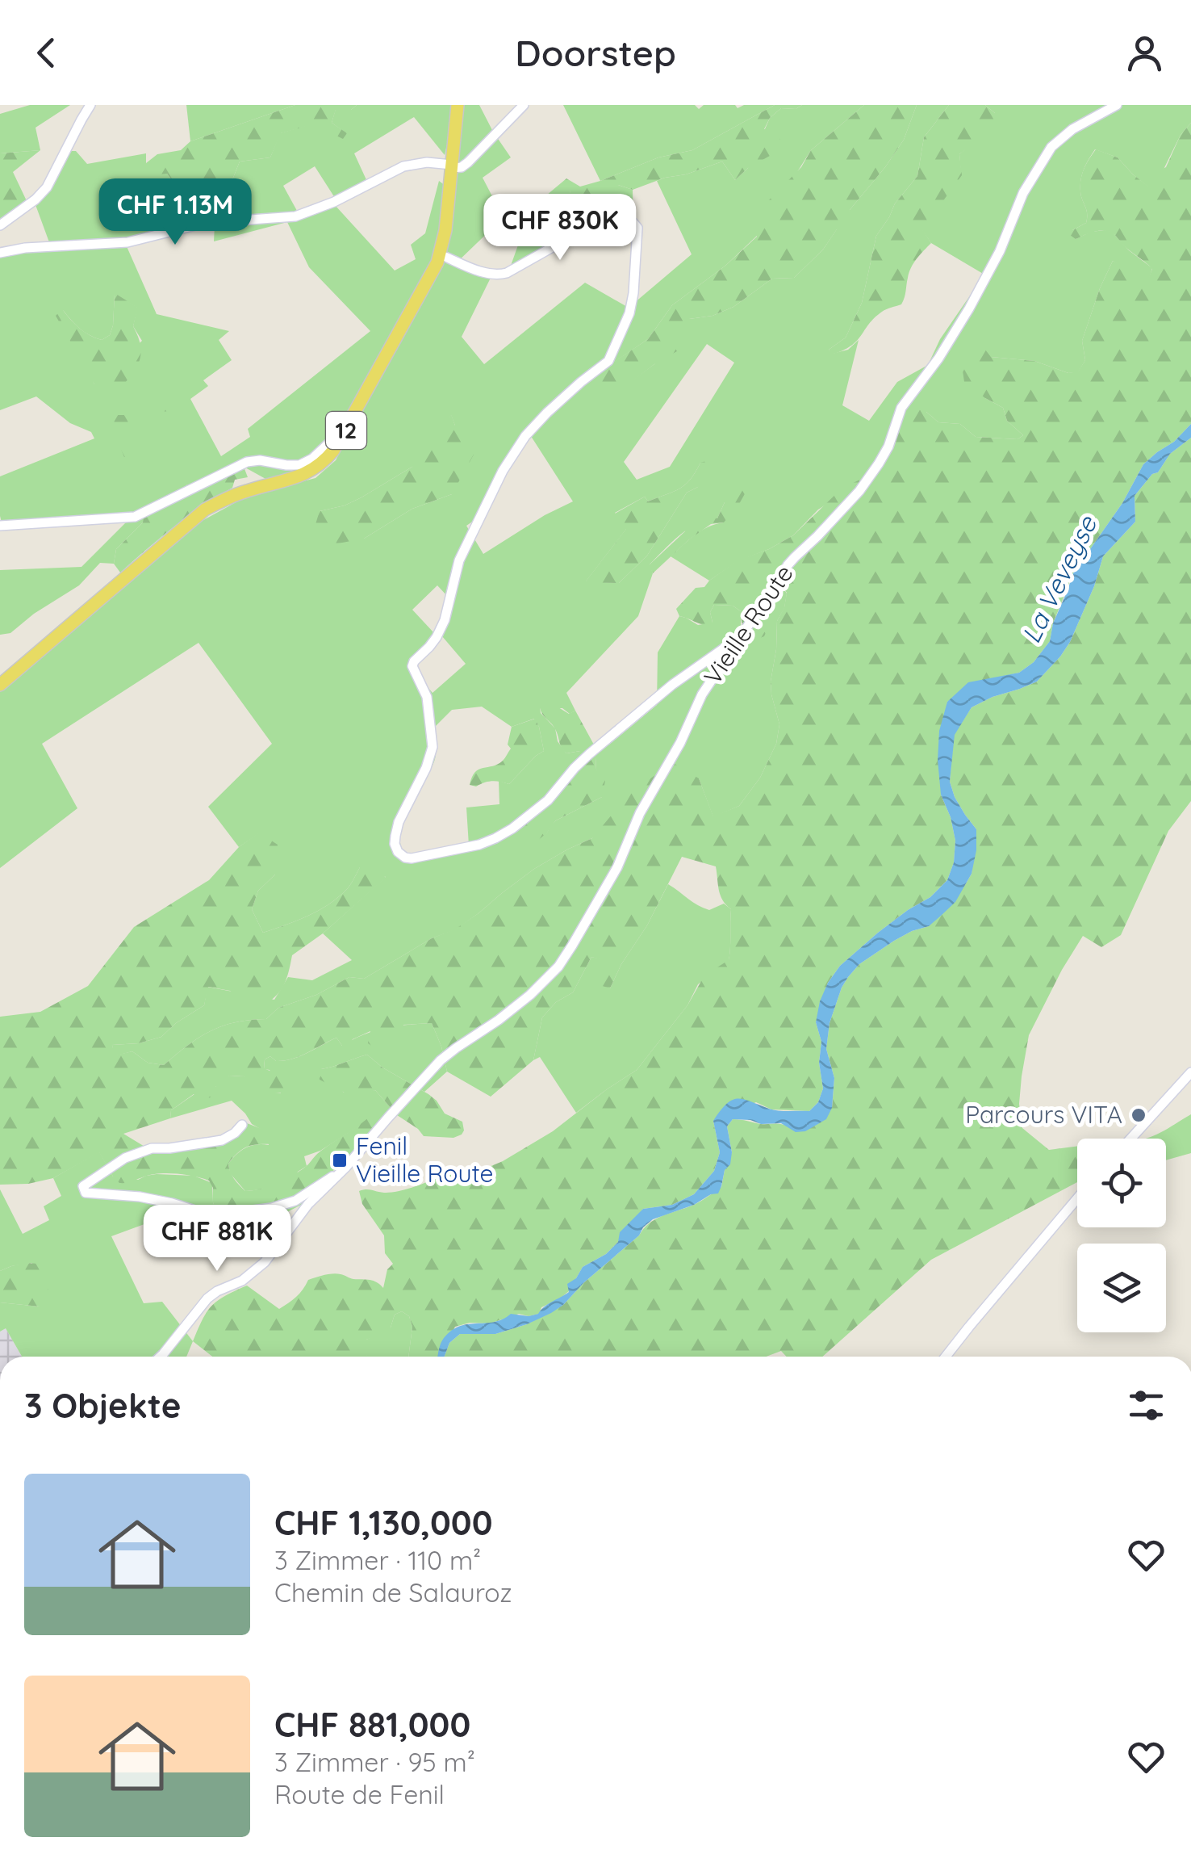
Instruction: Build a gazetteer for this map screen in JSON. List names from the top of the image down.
{
  "streets": {
    "main road": ["12"],
    "street": ["Vieille Route"]
  },
  "water": ["La Veveyse"],
  "places": {
    "other": ["Parcours VITA"],
    "transit": ["Fenil Vieille Route"]
  },
  "page": {
    "header": "Doorstep",
    "price": ["CHF 1.13M", "CHF 830K", "CHF 881K"],
    "heading": "3 Objekte",
    "list": [
      {
        "name": "CHF 1,130,000",
        "note": "3 Zimmer · 110 m² · Chemin de Salauroz"
      },
      {
        "name": "CHF 881,000",
        "note": "3 Zimmer · 95 m² · Route de Fenil"
      }
    ]
  }
}
